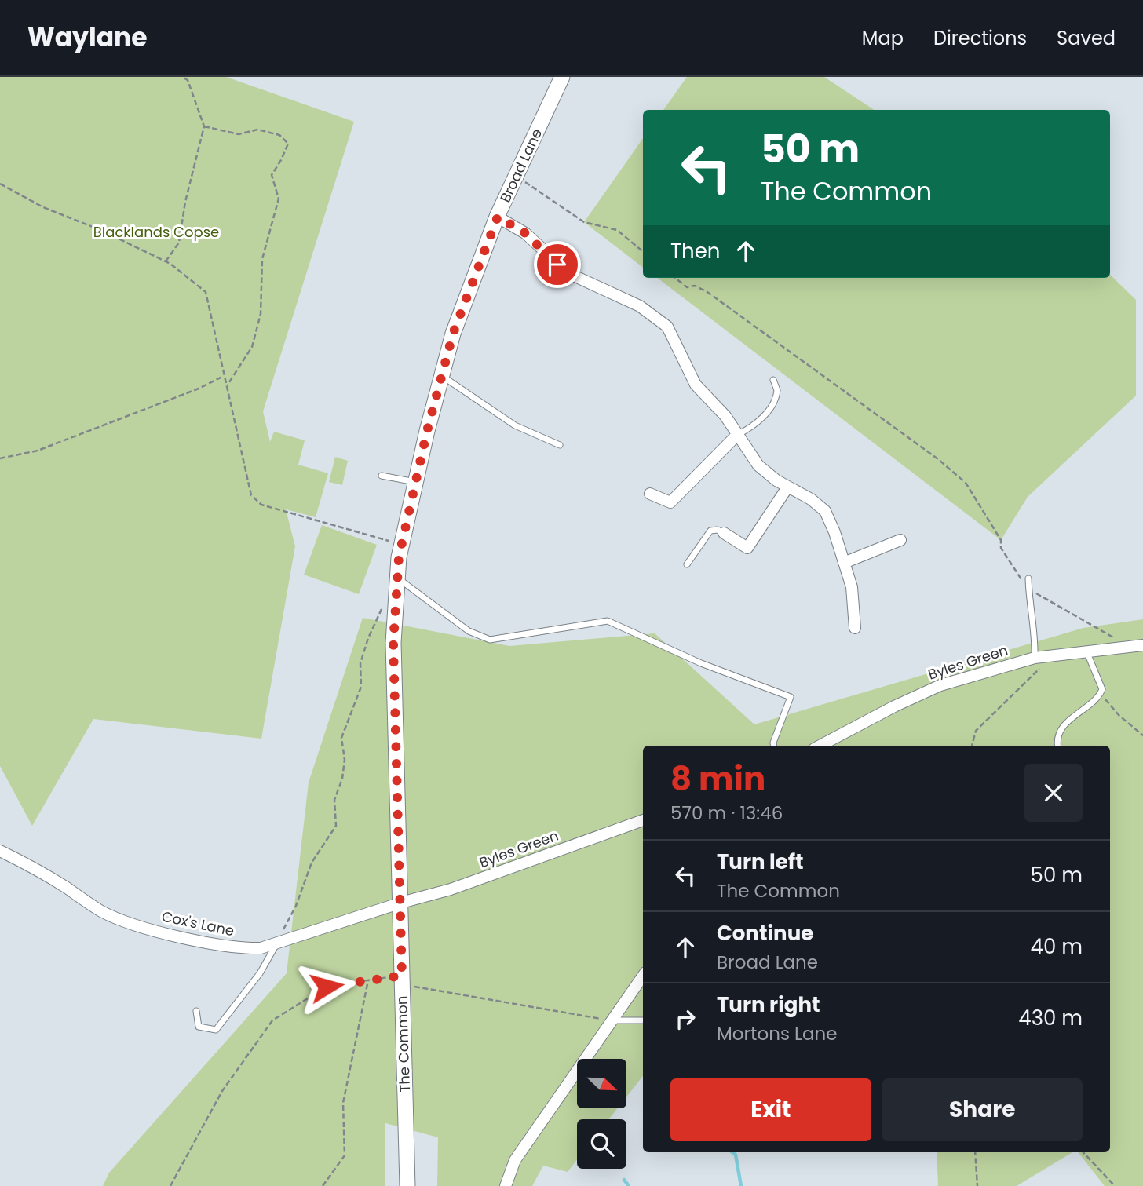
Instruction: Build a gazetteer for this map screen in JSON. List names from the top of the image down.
{
  "streets": {
    "street": [
      "Broad Lane",
      "Byles Green",
      "Cox's Lane",
      "The Common"
    ]
  },
  "crossings": [
    ["Broad Lane", "Byles Green"],
    ["Broad Lane", "Cox's Lane"],
    ["Broad Lane", "The Common"],
    ["Byles Green", "Cox's Lane"],
    ["Byles Green", "The Common"],
    ["Cox's Lane", "The Common"]
  ],
  "parks": ["Blacklands Copse"],
  "north": "bottom right",
  "page": {
    "header": "Waylane",
    "nav": ["Map", "Directions", "Saved"],
    "turn": ["50 m", "The Common"],
    "then": "Then",
    "heading": ["8 min", "570 m · 13:46"],
    "list": [
      {
        "name": "Turn left",
        "note": "The Common",
        "value": "50 m"
      },
      {
        "name": "Continue",
        "note": "Broad Lane",
        "value": "40 m"
      },
      {
        "name": "Turn right",
        "note": "Mortons Lane",
        "value": "430 m"
      }
    ],
    "buttons": ["Exit", "Share"]
  }
}
